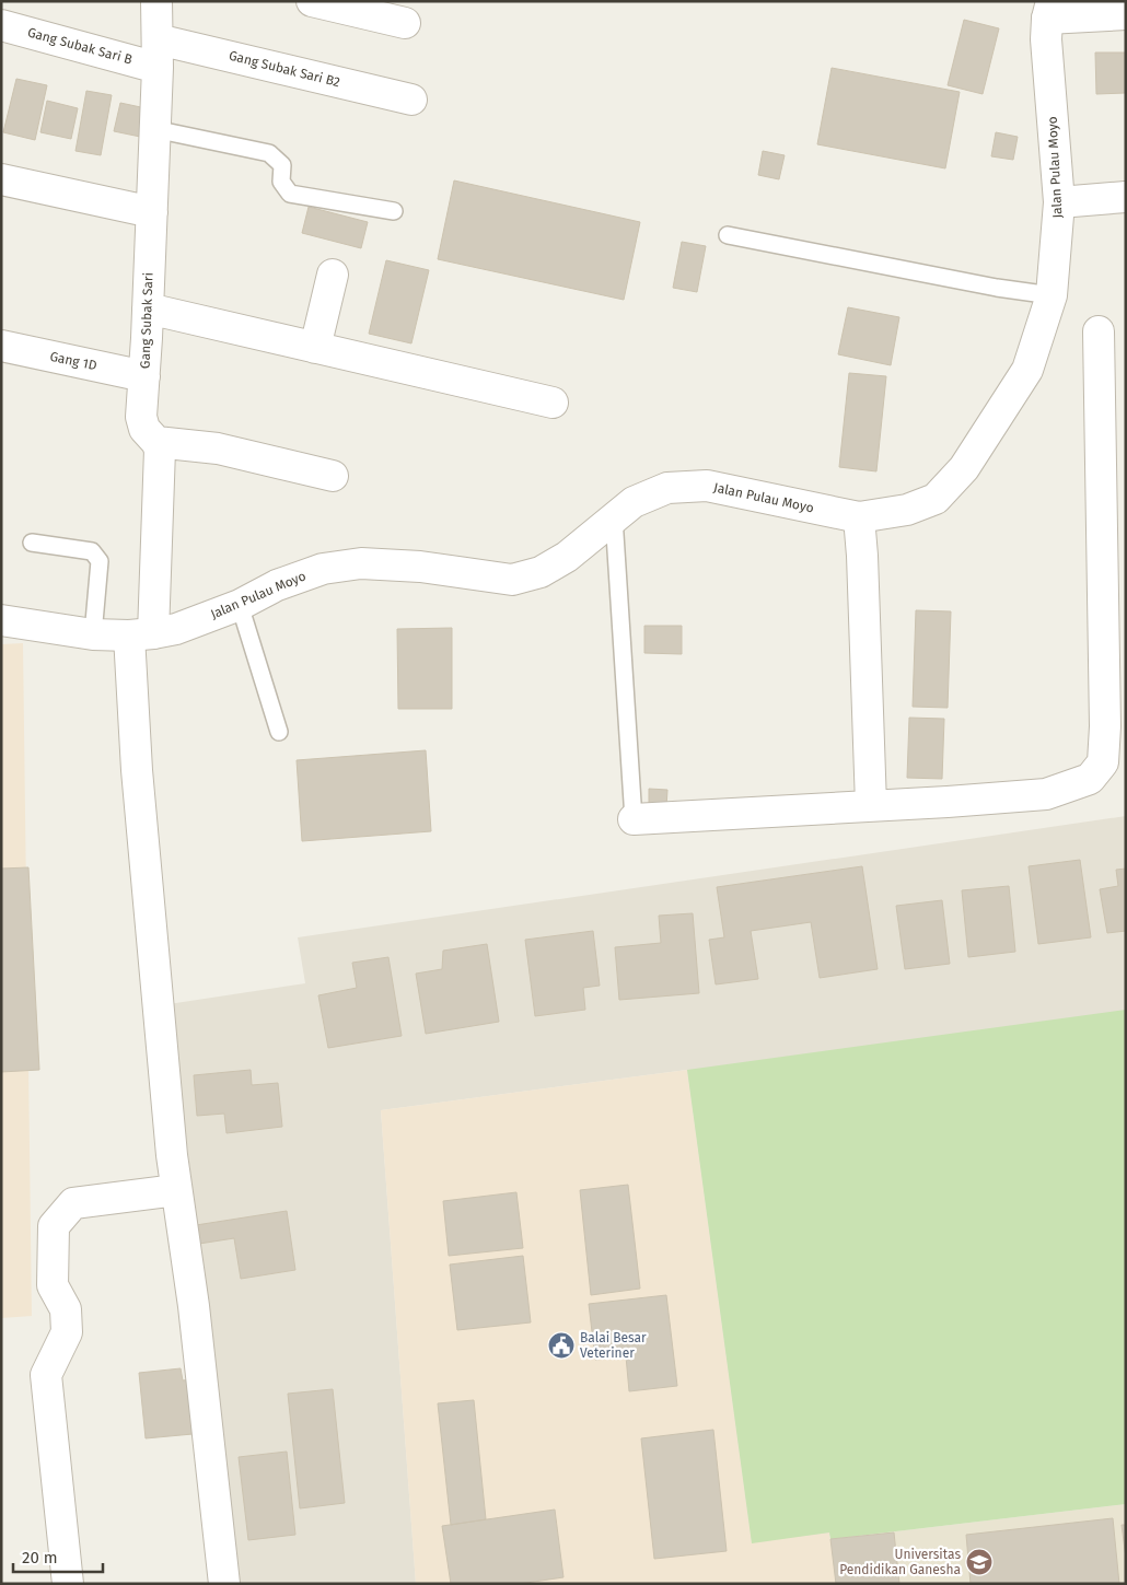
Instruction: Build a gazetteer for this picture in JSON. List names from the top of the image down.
{
  "streets": {
    "street": [
      "Gang Subak Sari B",
      "Gang Subak Sari B2",
      "Jalan Pulau Moyo",
      "Gang Subak Sari",
      "Gang 1D"
    ]
  },
  "crossings": [
    ["Gang Subak Sari B", "Gang Subak Sari B2"],
    ["Gang Subak Sari B", "Gang Subak Sari"],
    ["Gang Subak Sari B2", "Gang Subak Sari"],
    ["Jalan Pulau Moyo", "Gang Subak Sari"],
    ["Gang Subak Sari", "Gang 1D"]
  ],
  "places": {
    "public building": ["Balai Besar Veteriner"],
    "school or university": ["Universitas Pendidikan Ganesha"]
  },
  "scale_bar": "20 m"
}
